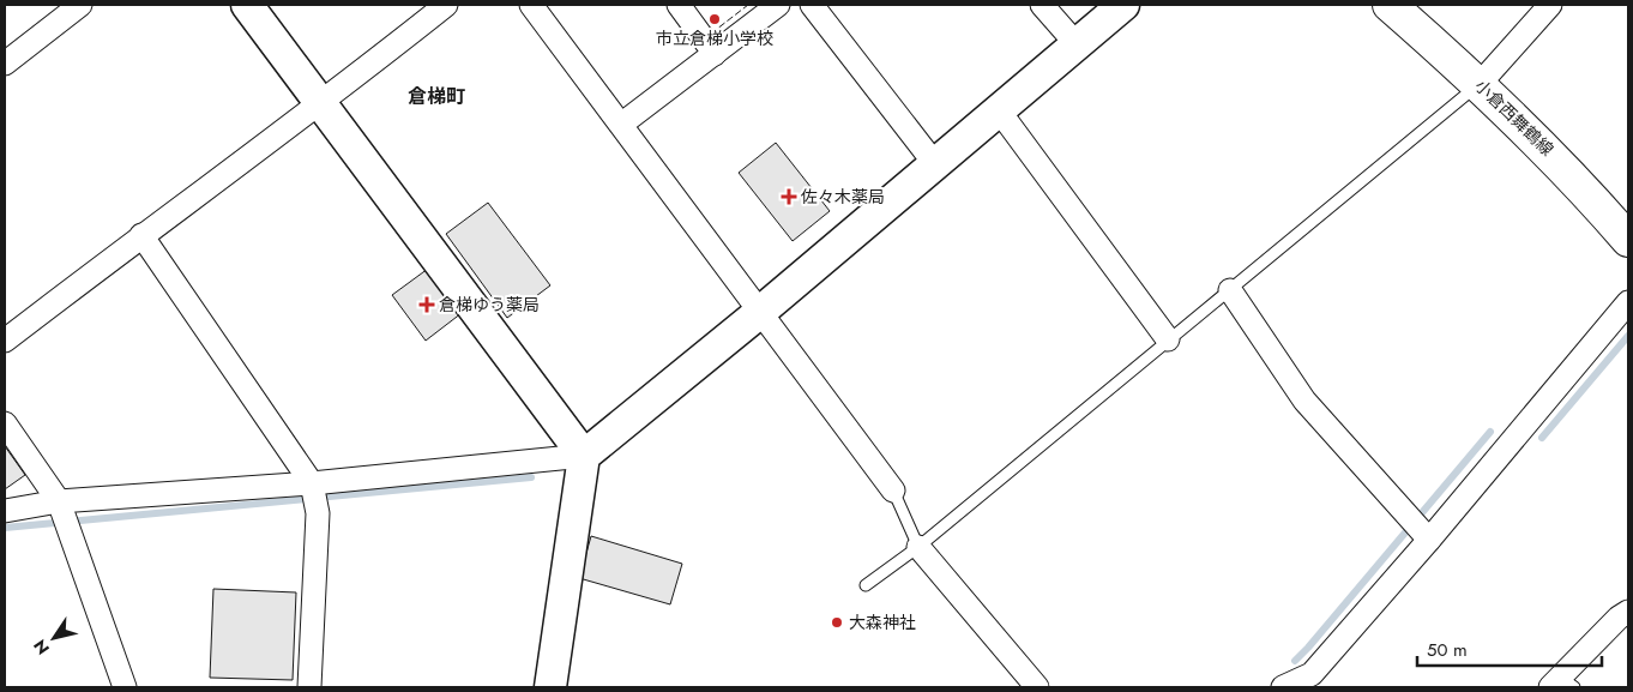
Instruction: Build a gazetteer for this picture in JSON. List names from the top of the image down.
{
  "streets": {
    "main road": ["小倉西舞鶴線"]
  },
  "districts": ["倉梯町"],
  "places": {
    "other": ["市立倉梯小学校", "大森神社"],
    "health": ["佐々木薬局", "倉梯ゆう薬局"]
  },
  "scale_bar": "50 m",
  "north": "bottom left"
}
